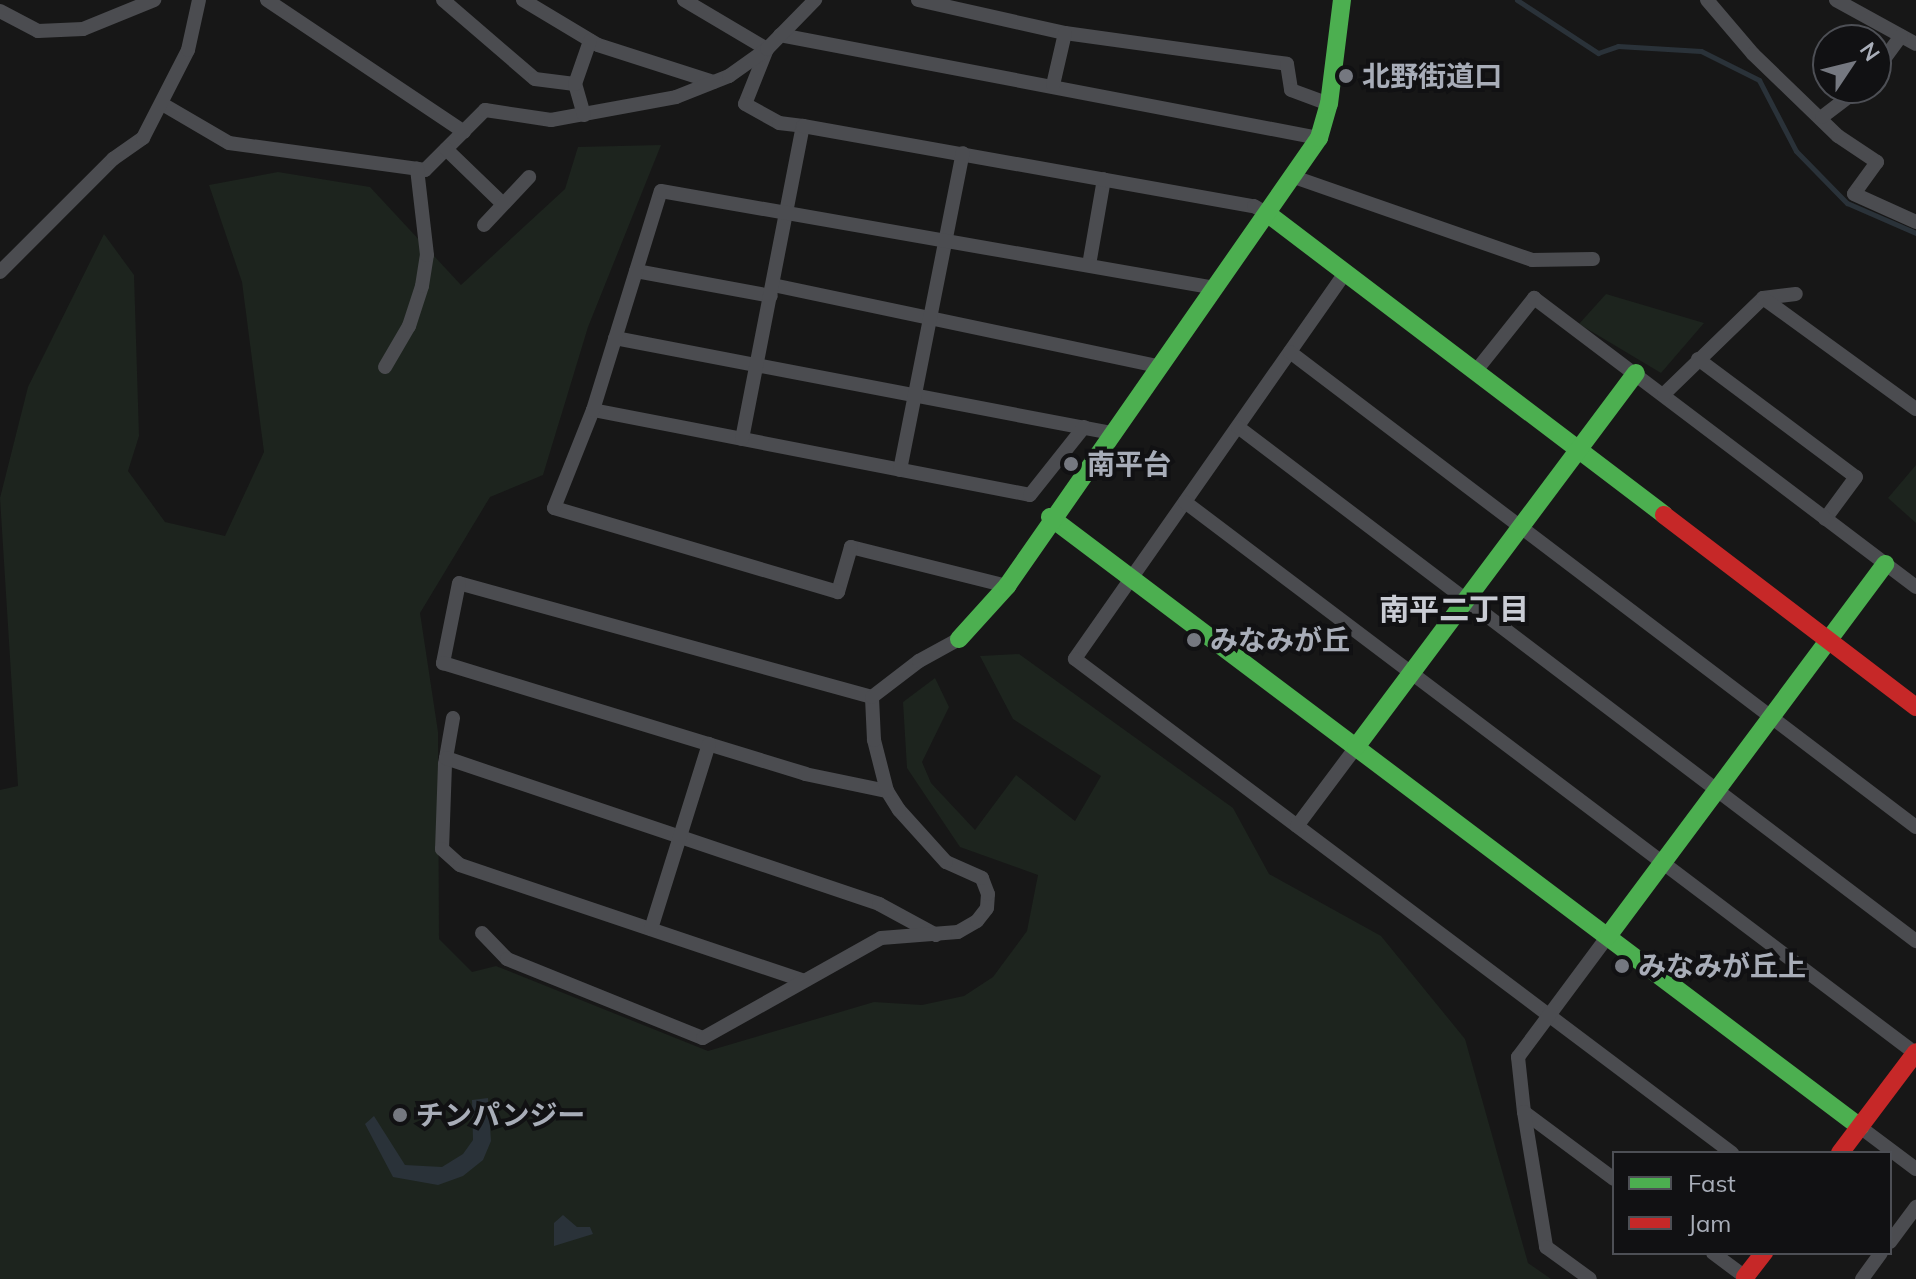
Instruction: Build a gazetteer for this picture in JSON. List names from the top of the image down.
{
  "districts": ["南平二丁目"],
  "places": [
    "北野街道口",
    "南平台",
    "みなみが丘",
    "みなみが丘上",
    "チンパンジー"
  ],
  "legend": ["Fast", "Jam"],
  "north": "top right"
}
